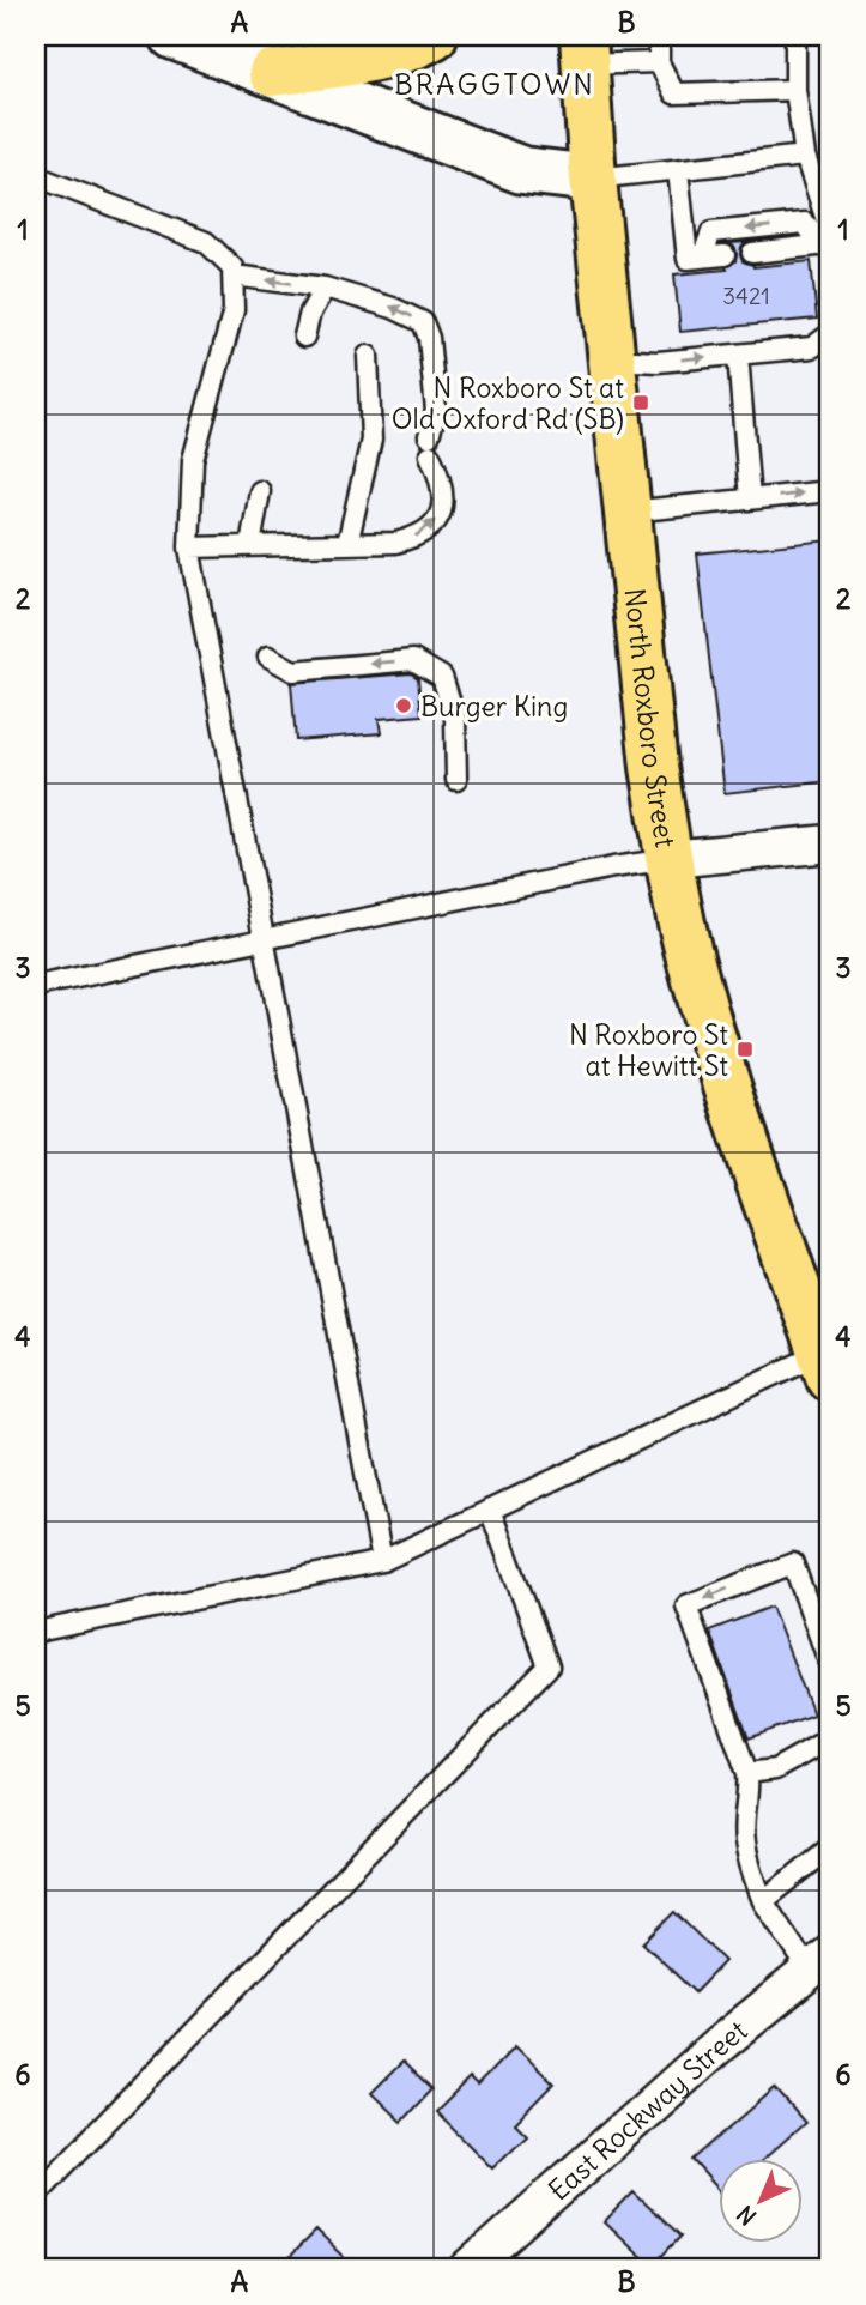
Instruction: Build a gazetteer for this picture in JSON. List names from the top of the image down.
{
  "streets": {
    "main road": ["North Roxboro Street"],
    "street": ["East Rockway Street"]
  },
  "districts": ["BRAGGTOWN"],
  "places": {
    "transit": ["N Roxboro St at Old Oxford Rd (SB)", "N Roxboro St at Hewitt St"],
    "other": ["Burger King"]
  },
  "house_numbers": ["3421"],
  "north": "bottom left",
  "grid": {
    "columns": ["A", "B"],
    "rows": [
      "1",
      "2",
      "3",
      "4",
      "5",
      "6"
    ]
  }
}
